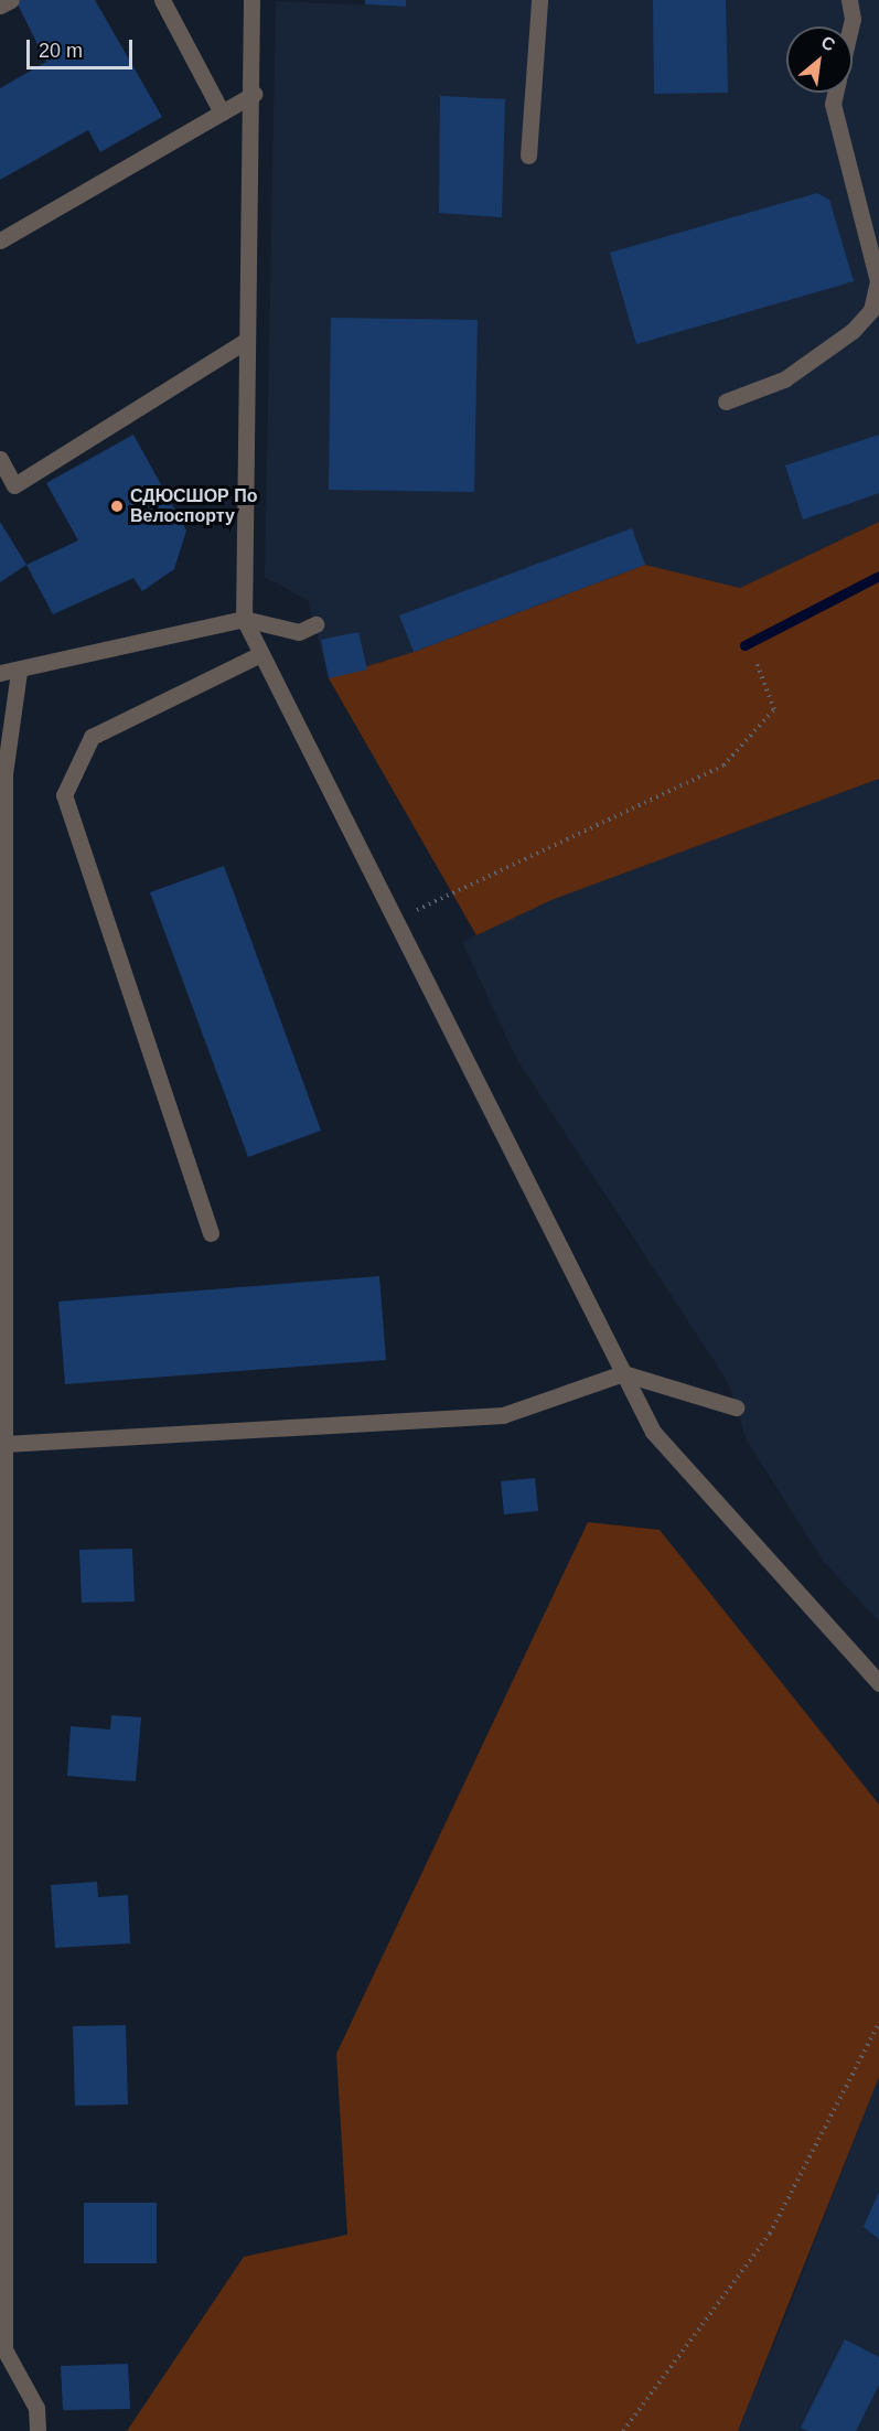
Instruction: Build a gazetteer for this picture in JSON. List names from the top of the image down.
{
  "places": ["СДЮСШОР По Велоспорту"],
  "scale_bar": "20 m",
  "north": "top right"
}
